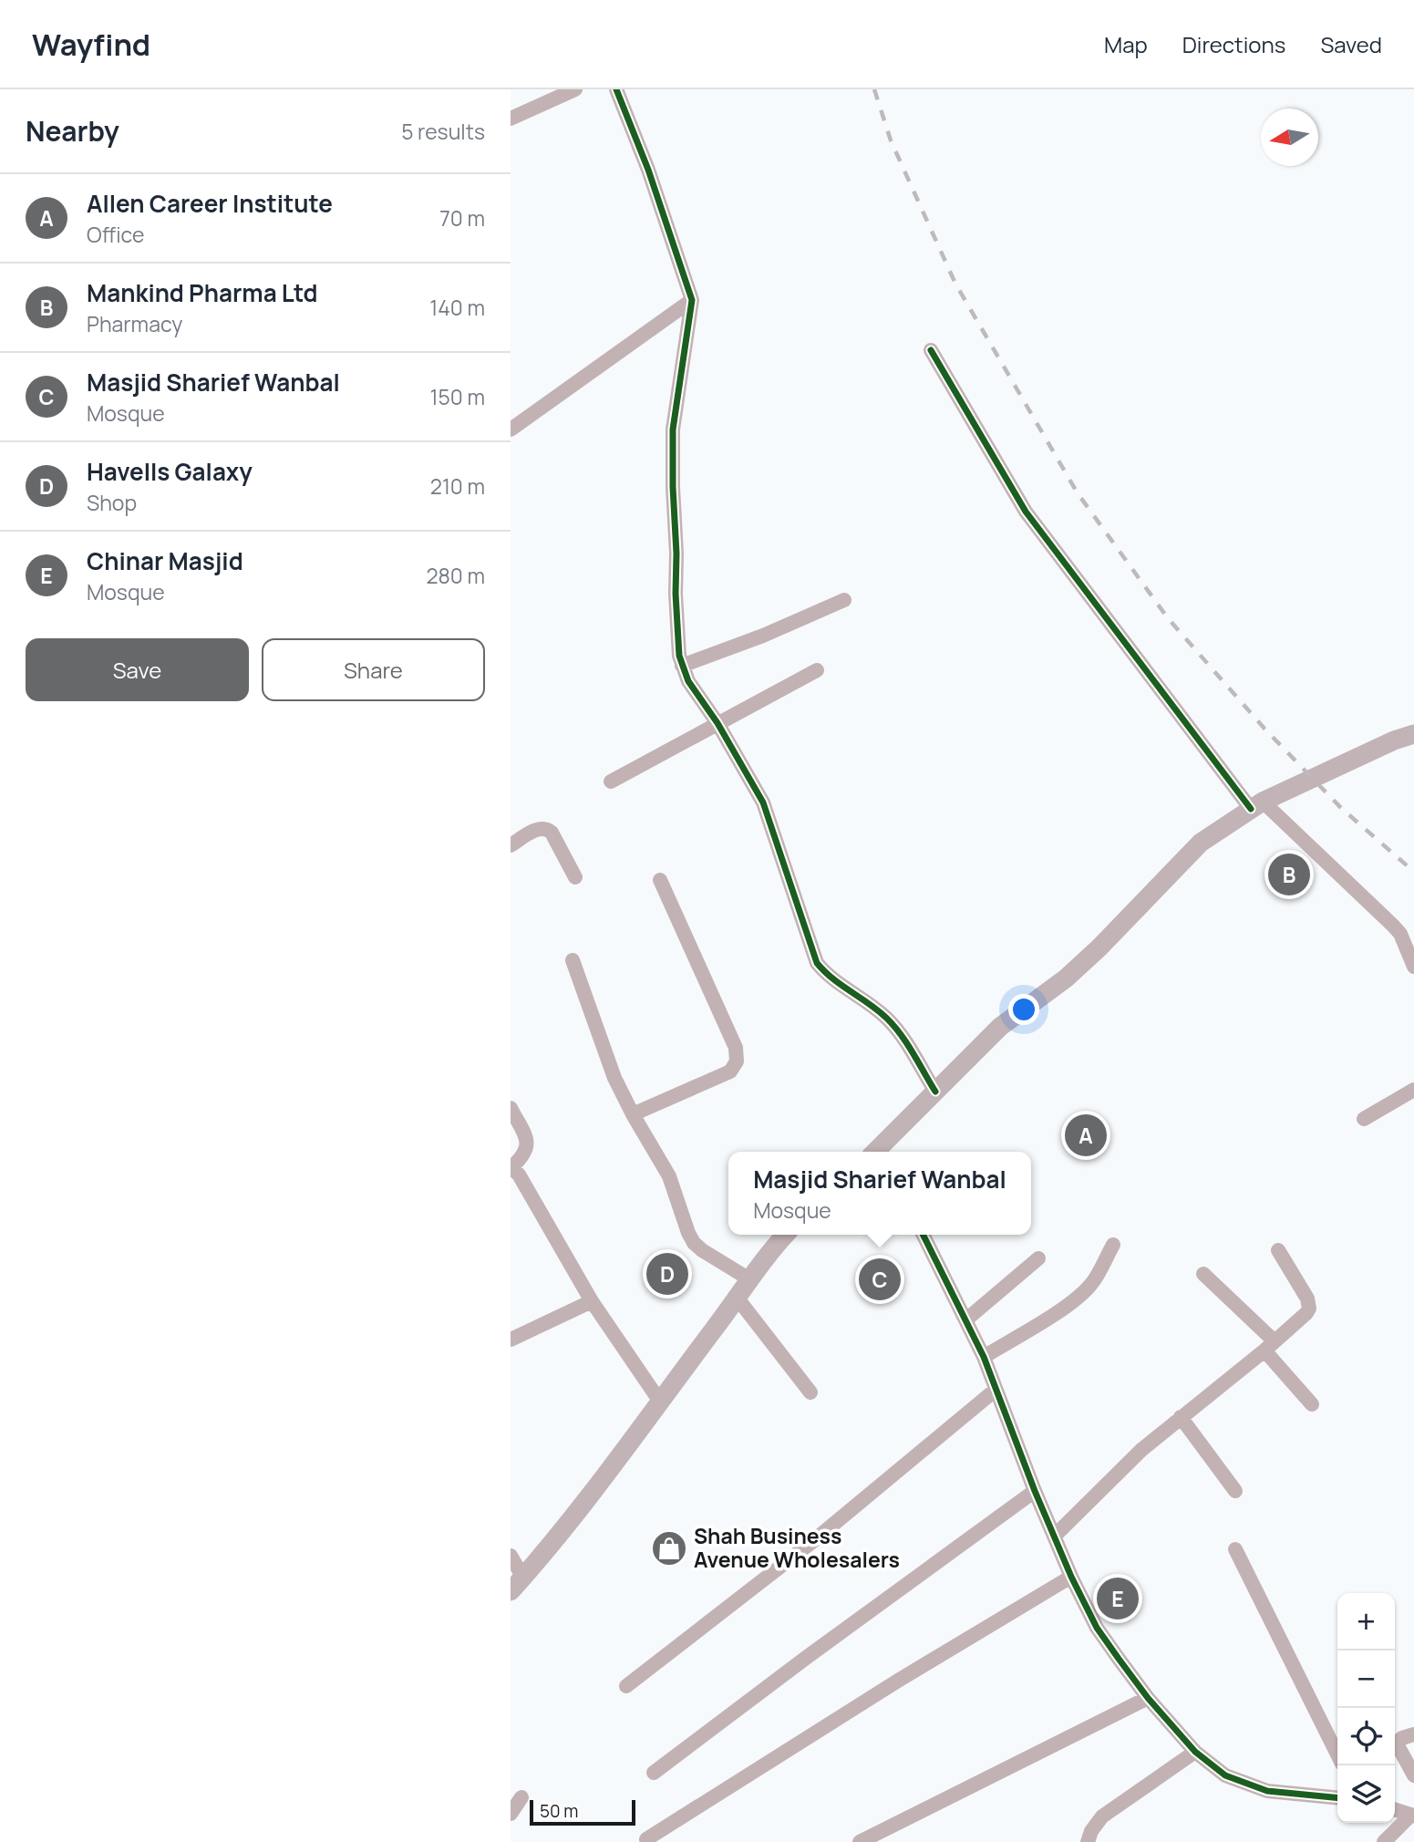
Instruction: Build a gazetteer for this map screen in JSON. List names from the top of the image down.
{
  "places": {
    "shop": ["Shah Business Avenue Wholesalers"]
  },
  "scale_bar": "50 m",
  "north": "left",
  "page": {
    "header": "Wayfind",
    "nav": ["Map", "Directions", "Saved"],
    "heading": ["Nearby", "5 results"],
    "list": [
      {
        "mark": "A",
        "name": "Allen Career Institute",
        "note": "Office",
        "value": "70 m"
      },
      {
        "mark": "B",
        "name": "Mankind Pharma Ltd",
        "note": "Pharmacy",
        "value": "140 m"
      },
      {
        "mark": "C",
        "name": "Masjid Sharief Wanbal",
        "note": "Mosque",
        "value": "150 m"
      },
      {
        "mark": "D",
        "name": "Havells Galaxy",
        "note": "Shop",
        "value": "210 m"
      },
      {
        "mark": "E",
        "name": "Chinar Masjid",
        "note": "Mosque",
        "value": "280 m"
      }
    ],
    "buttons": ["Save", "Share"],
    "pins": [
      "B",
      "A",
      "D",
      "C",
      "E"
    ],
    "popup": ["Masjid Sharief Wanbal", "Mosque"],
    "map_buttons": ["+", "−"],
    "scale": "50 m"
  }
}
